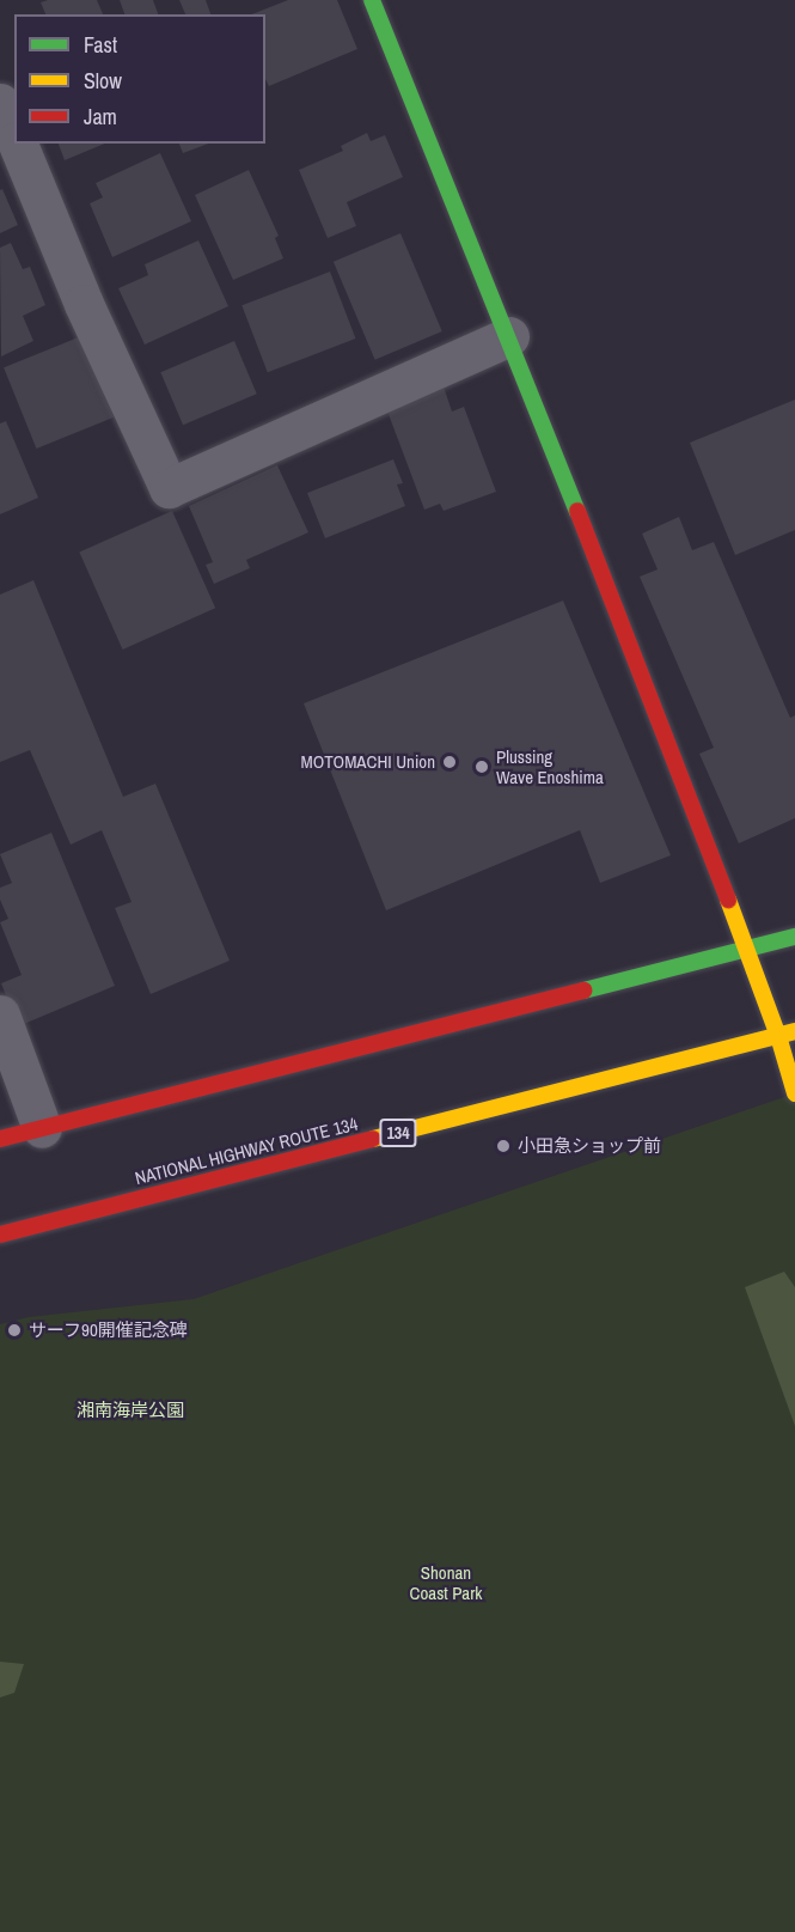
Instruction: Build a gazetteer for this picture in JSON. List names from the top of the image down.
{
  "streets": {
    "main road": ["134", "NATIONAL HIGHWAY ROUTE 134"]
  },
  "parks": ["湘南海岸公園", "Shonan Coast Park"],
  "places": [
    "MOTOMACHI Union",
    "Plussing Wave Enoshima",
    "小田急ショップ前",
    "サーフ90開催記念碑"
  ],
  "legend": ["Fast", "Slow", "Jam"]
}
